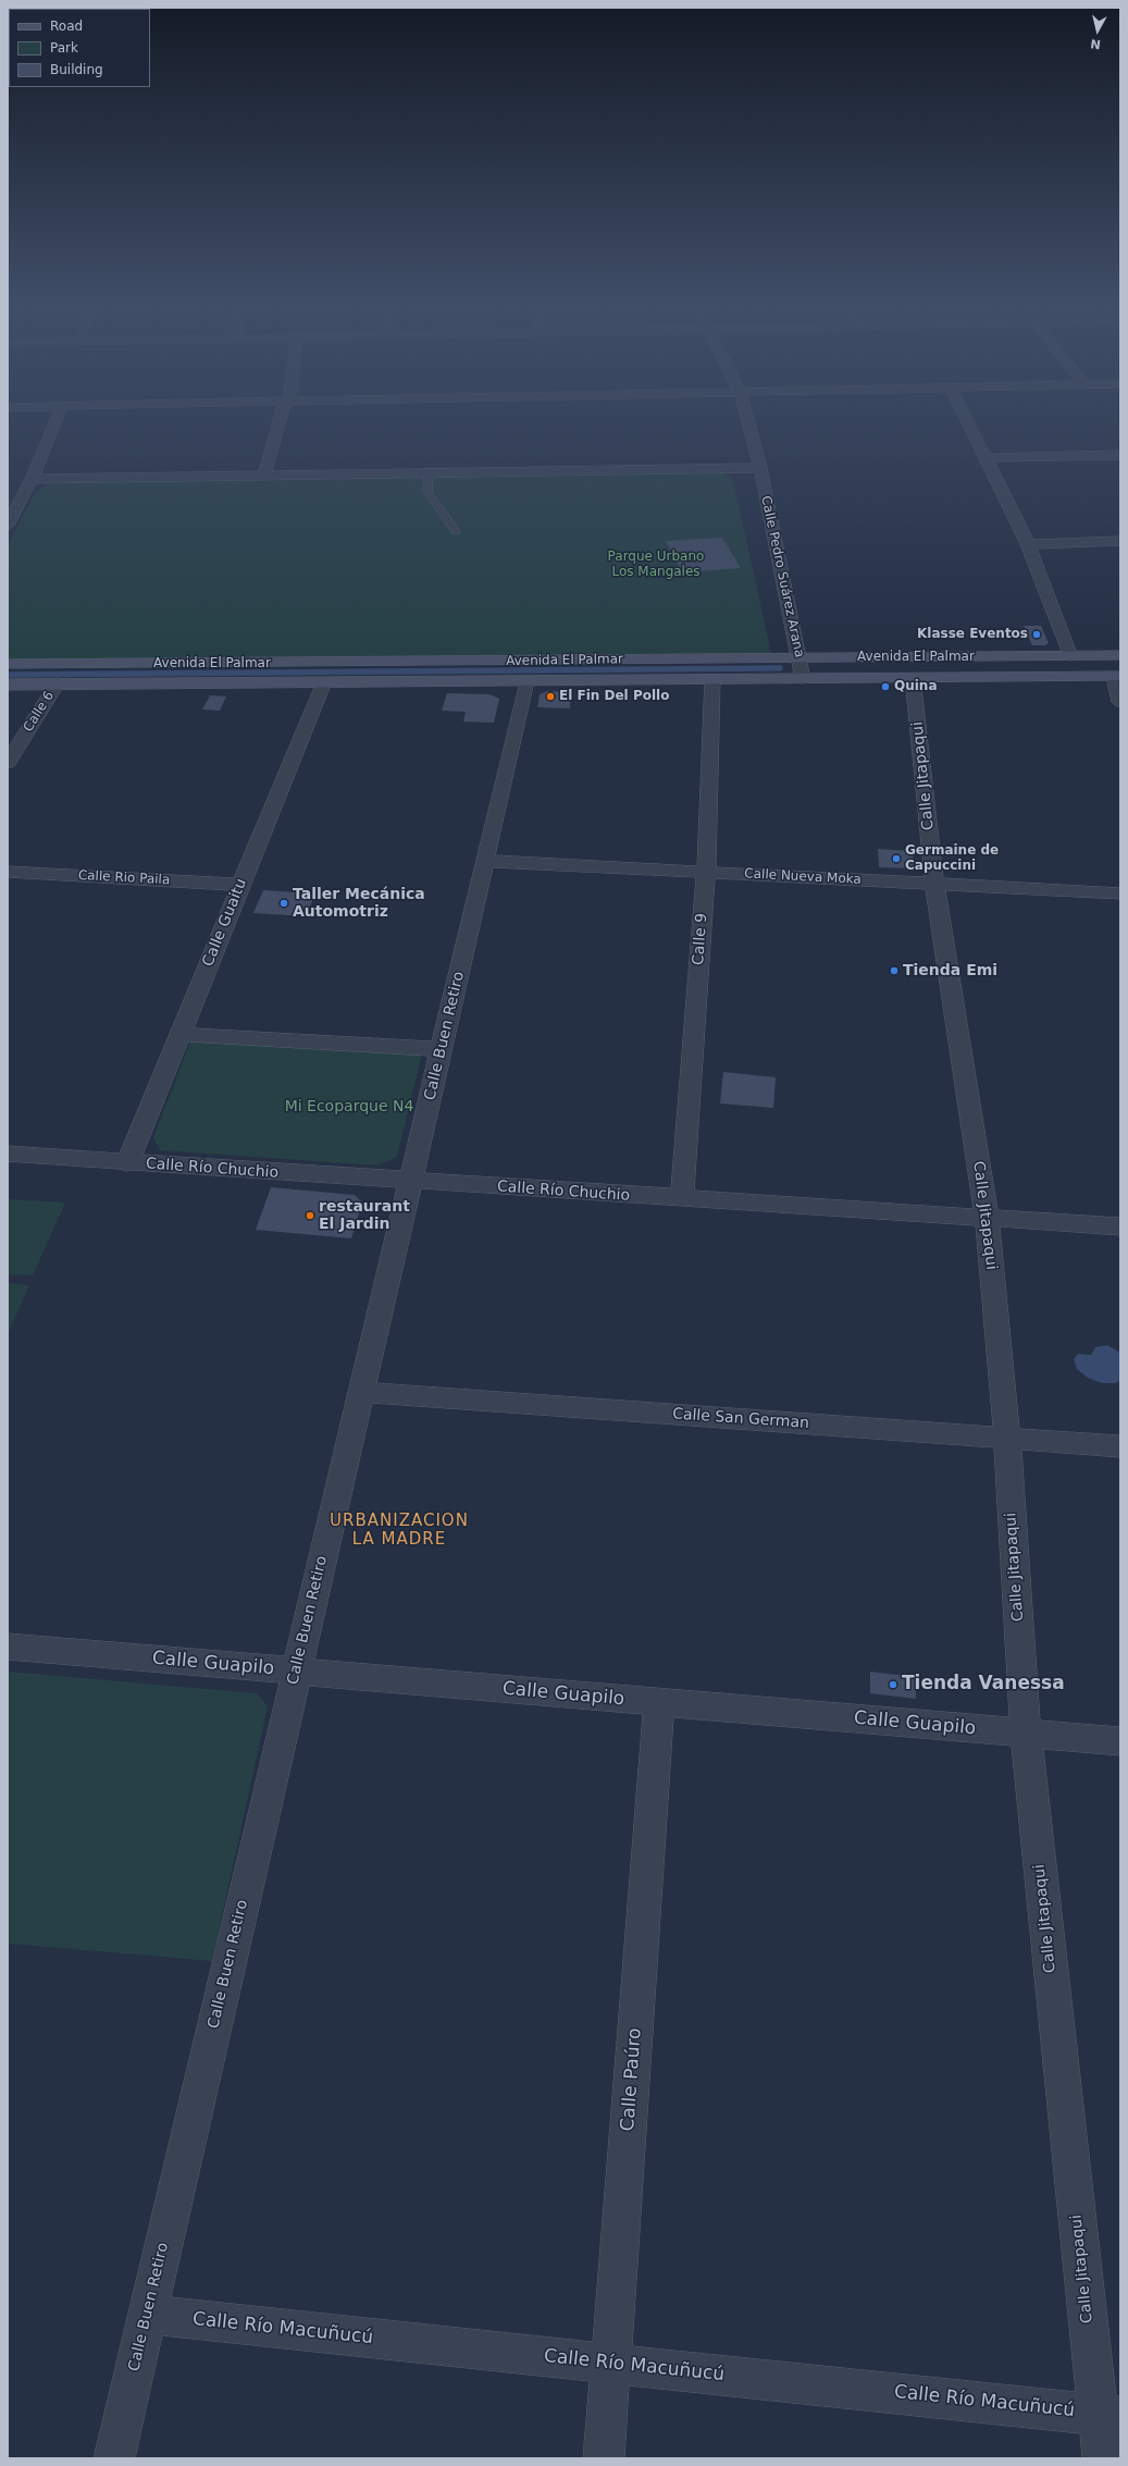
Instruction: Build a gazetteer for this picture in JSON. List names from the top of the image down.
{
  "streets": {
    "street": [
      "Calle Pedro Suárez Arana",
      "Avenida El Palmar",
      "Calle 6",
      "Calle Jitapaqui",
      "Calle Nueva Moka",
      "Calle Rio Paila",
      "Calle Guaitu",
      "Calle 9",
      "Calle Buen Retiro",
      "Calle Río Chuchio",
      "Calle San German",
      "Calle Guapilo",
      "Calle Paúro",
      "Calle Río Macuñucú"
    ]
  },
  "crossings": [
    ["Calle Pedro Suárez Arana", "Avenida El Palmar"],
    ["Avenida El Palmar", "Calle 6"],
    ["Avenida El Palmar", "Calle Jitapaqui"],
    ["Avenida El Palmar", "Calle Guaitu"],
    ["Avenida El Palmar", "Calle 9"],
    ["Avenida El Palmar", "Calle Buen Retiro"],
    ["Calle Jitapaqui", "Calle Nueva Moka"],
    ["Calle Jitapaqui", "Calle Río Chuchio"],
    ["Calle Jitapaqui", "Calle San German"],
    ["Calle Jitapaqui", "Calle Guapilo"],
    ["Calle Jitapaqui", "Calle Río Macuñucú"],
    ["Calle Nueva Moka", "Calle 9"],
    ["Calle Nueva Moka", "Calle Buen Retiro"],
    ["Calle Rio Paila", "Calle Guaitu"],
    ["Calle Guaitu", "Calle Río Chuchio"],
    ["Calle 9", "Calle Río Chuchio"],
    ["Calle Buen Retiro", "Calle Río Chuchio"],
    ["Calle Buen Retiro", "Calle San German"],
    ["Calle Buen Retiro", "Calle Guapilo"],
    ["Calle Buen Retiro", "Calle Río Macuñucú"],
    ["Calle Guapilo", "Calle Paúro"],
    ["Calle Paúro", "Calle Río Macuñucú"]
  ],
  "districts": ["URBANIZACION LA MADRE"],
  "parks": ["Parque Urbano Los Mangales", "Mi Ecoparque N4"],
  "places": [
    "Klasse Eventos",
    "Quina",
    "El Fin Del Pollo",
    "Germaine de Capuccini",
    "Taller Mecánica Automotriz",
    "Tienda Emi",
    "restaurant El Jardin",
    "Tienda Vanessa"
  ],
  "legend": ["Road", "Park", "Building"],
  "north": "bottom"
}
